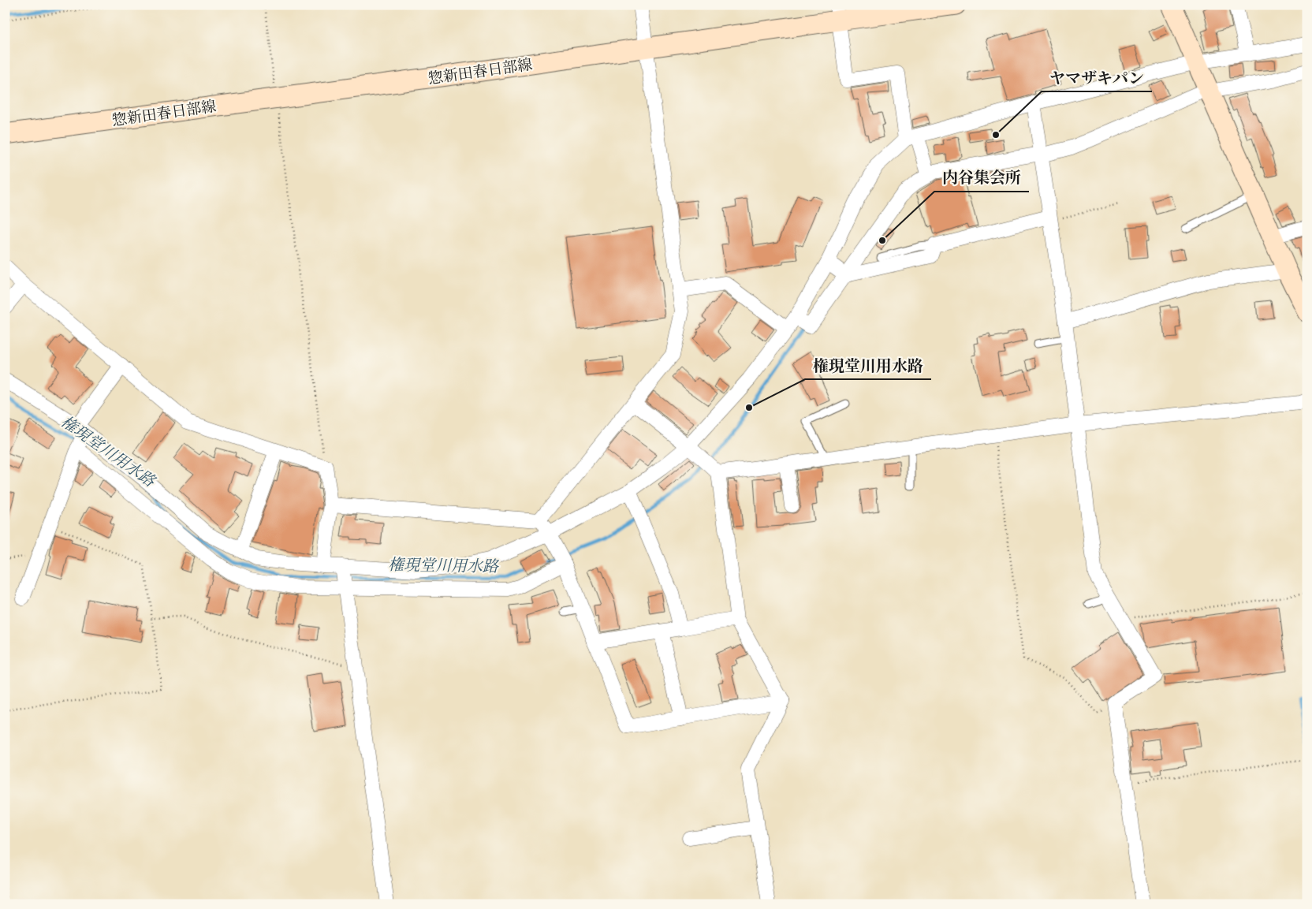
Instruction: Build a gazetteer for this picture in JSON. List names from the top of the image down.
{
  "streets": {
    "main road": ["惣新田春日部線"]
  },
  "water": ["権現堂川用水路"],
  "places": ["ヤマザキパン", "内谷集会所", "権現堂川用水路"]
}
